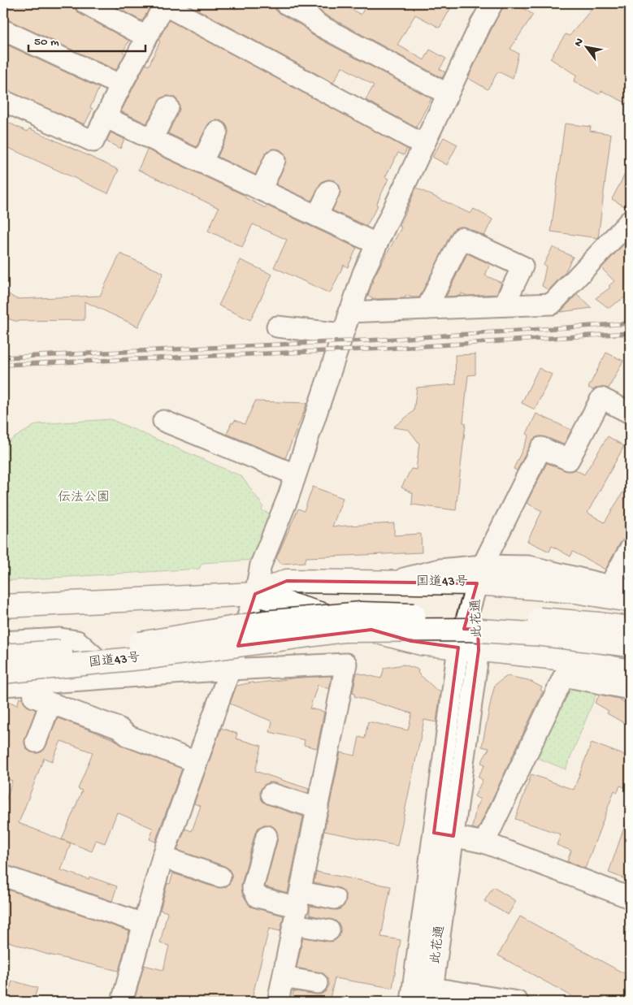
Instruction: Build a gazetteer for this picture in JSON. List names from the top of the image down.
{
  "streets": {
    "highway": ["国道43号"],
    "street": ["此花通"]
  },
  "crossings": [
    ["国道43号", "此花通"]
  ],
  "parks": ["伝法公園"],
  "scale_bar": "50 m",
  "north": "top left"
}
